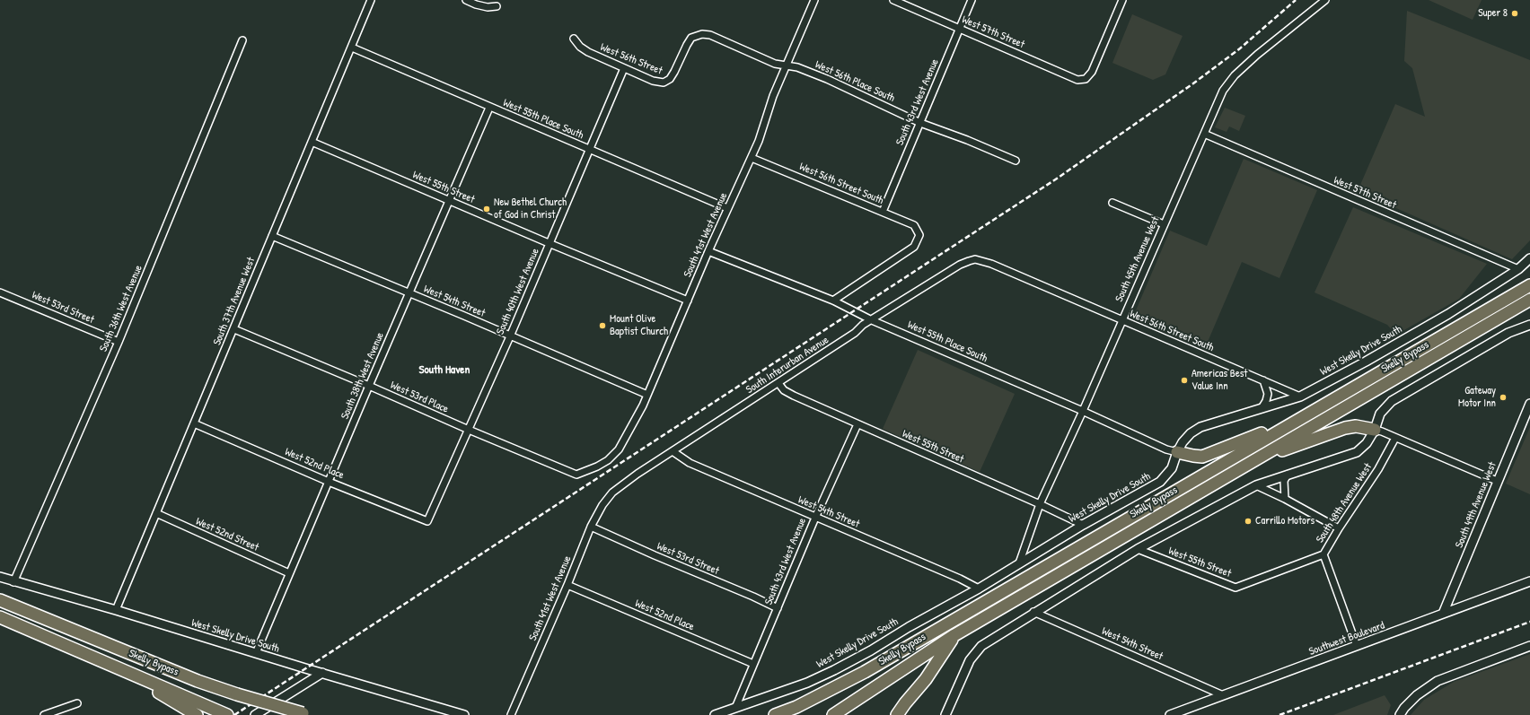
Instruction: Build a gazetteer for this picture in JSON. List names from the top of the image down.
{
  "streets": {
    "highway": ["Skelly Bypass"],
    "street": [
      "West 57th Street",
      "West 56th Street",
      "West 56th Place South",
      "South 43rd West Avenue",
      "West 55th Place South",
      "West 56th Street South",
      "West 55th Street",
      "South 41st West Avenue",
      "South 45th Avenue West",
      "South 40th West Avenue",
      "South 37th Avenue West",
      "West 54th Street",
      "West 53rd Street",
      "South 36th West Avenue",
      "West Skelly Drive South",
      "South Interurban Avenue",
      "South 38th West Avenue",
      "West 53rd Place",
      "West 52nd Place",
      "South 48th Avenue West",
      "South 49th Avenue West",
      "West 52nd Street",
      "Southwest Boulevard"
    ]
  },
  "crossings": [
    ["West 57th Street", "South 43rd West Avenue"],
    ["West 57th Street", "South 45th Avenue West"],
    ["West 57th Street", "West Skelly Drive South"],
    ["West 56th Street", "West 56th Place South"],
    ["West 56th Street", "South 40th West Avenue"],
    ["West 56th Place South", "South 43rd West Avenue"],
    ["West 56th Place South", "South 41st West Avenue"],
    ["South 43rd West Avenue", "West 56th Street South"],
    ["South 43rd West Avenue", "West 55th Street"],
    ["South 43rd West Avenue", "West 54th Street"],
    ["South 43rd West Avenue", "West 53rd Street"],
    ["South 43rd West Avenue", "West Skelly Drive South"],
    ["South 43rd West Avenue", "West 52nd Place"],
    ["West 55th Place South", "West 56th Street South"],
    ["West 55th Place South", "South 41st West Avenue"],
    ["West 55th Place South", "South 45th Avenue West"],
    ["West 55th Place South", "South 40th West Avenue"],
    ["West 55th Place South", "South 37th Avenue West"],
    ["West 55th Place South", "West Skelly Drive South"],
    ["West 55th Place South", "South Interurban Avenue"],
    ["West 55th Place South", "South 38th West Avenue"],
    ["West 56th Street South", "South 41st West Avenue"],
    ["West 56th Street South", "South 45th Avenue West"],
    ["West 56th Street South", "West Skelly Drive South"],
    ["West 56th Street South", "South Interurban Avenue"],
    ["West 55th Street", "South 41st West Avenue"],
    ["West 55th Street", "South 45th Avenue West"],
    ["West 55th Street", "South 40th West Avenue"],
    ["West 55th Street", "South 37th Avenue West"],
    ["West 55th Street", "West Skelly Drive South"],
    ["West 55th Street", "South Interurban Avenue"],
    ["West 55th Street", "South 38th West Avenue"],
    ["West 55th Street", "South 48th Avenue West"],
    ["South 41st West Avenue", "West 54th Street"],
    ["South 41st West Avenue", "West 53rd Street"],
    ["South 41st West Avenue", "South Interurban Avenue"],
    ["South 41st West Avenue", "West 53rd Place"],
    ["South 41st West Avenue", "West 52nd Place"],
    ["South 45th Avenue West", "West Skelly Drive South"],
    ["South 40th West Avenue", "West 54th Street"],
    ["South 40th West Avenue", "West 53rd Place"],
    ["South 40th West Avenue", "West 52nd Place"],
    ["South 37th Avenue West", "West 54th Street"],
    ["South 37th Avenue West", "West Skelly Drive South"],
    ["South 37th Avenue West", "West 53rd Place"],
    ["South 37th Avenue West", "West 52nd Place"],
    ["South 37th Avenue West", "West 52nd Street"],
    ["West 54th Street", "West Skelly Drive South"],
    ["West 54th Street", "South Interurban Avenue"],
    ["West 54th Street", "South 38th West Avenue"],
    ["West 54th Street", "Southwest Boulevard"],
    ["West 53rd Street", "South 36th West Avenue"],
    ["South 36th West Avenue", "West Skelly Drive South"],
    ["West Skelly Drive South", "South 38th West Avenue"],
    ["South 38th West Avenue", "West 53rd Place"],
    ["South 38th West Avenue", "West 52nd Place"],
    ["South 38th West Avenue", "West 52nd Street"],
    ["South 49th Avenue West", "Southwest Boulevard"]
  ],
  "districts": ["South Haven"],
  "places": [
    "Super 8",
    "New Bethel Church of God in Christ",
    "Mount Olive Baptist Church",
    "Americas Best Value Inn",
    "Gateway Motor Inn",
    "Carrillo Motors"
  ]
}
